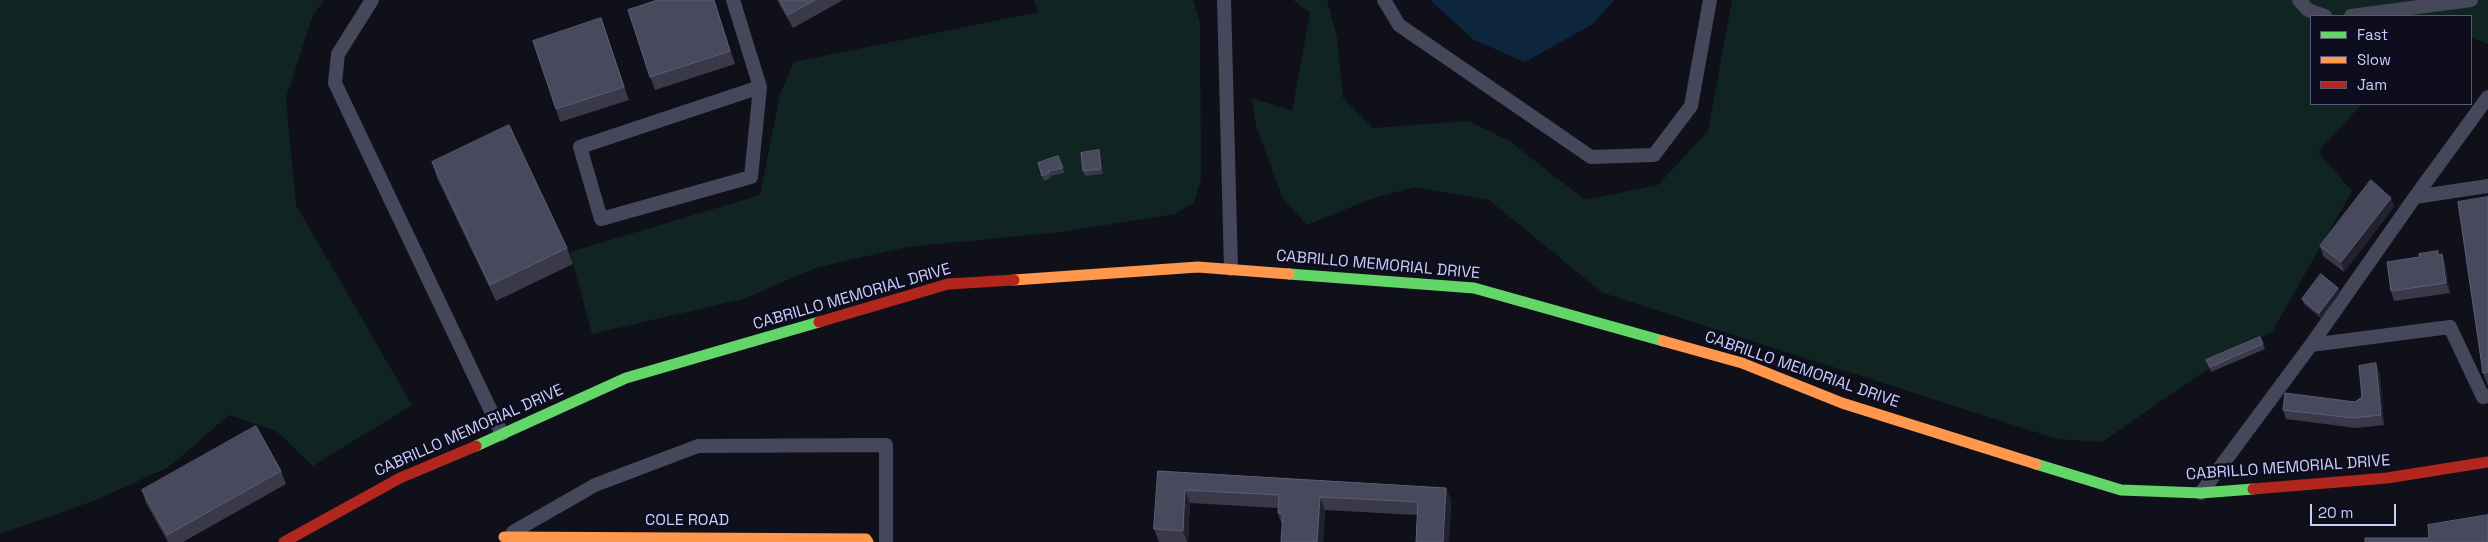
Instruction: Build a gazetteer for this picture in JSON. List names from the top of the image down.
{
  "streets": {
    "main road": ["CABRILLO MEMORIAL DRIVE", "COLE ROAD"]
  },
  "legend": ["Fast", "Slow", "Jam"],
  "scale_bar": "20 m"
}
